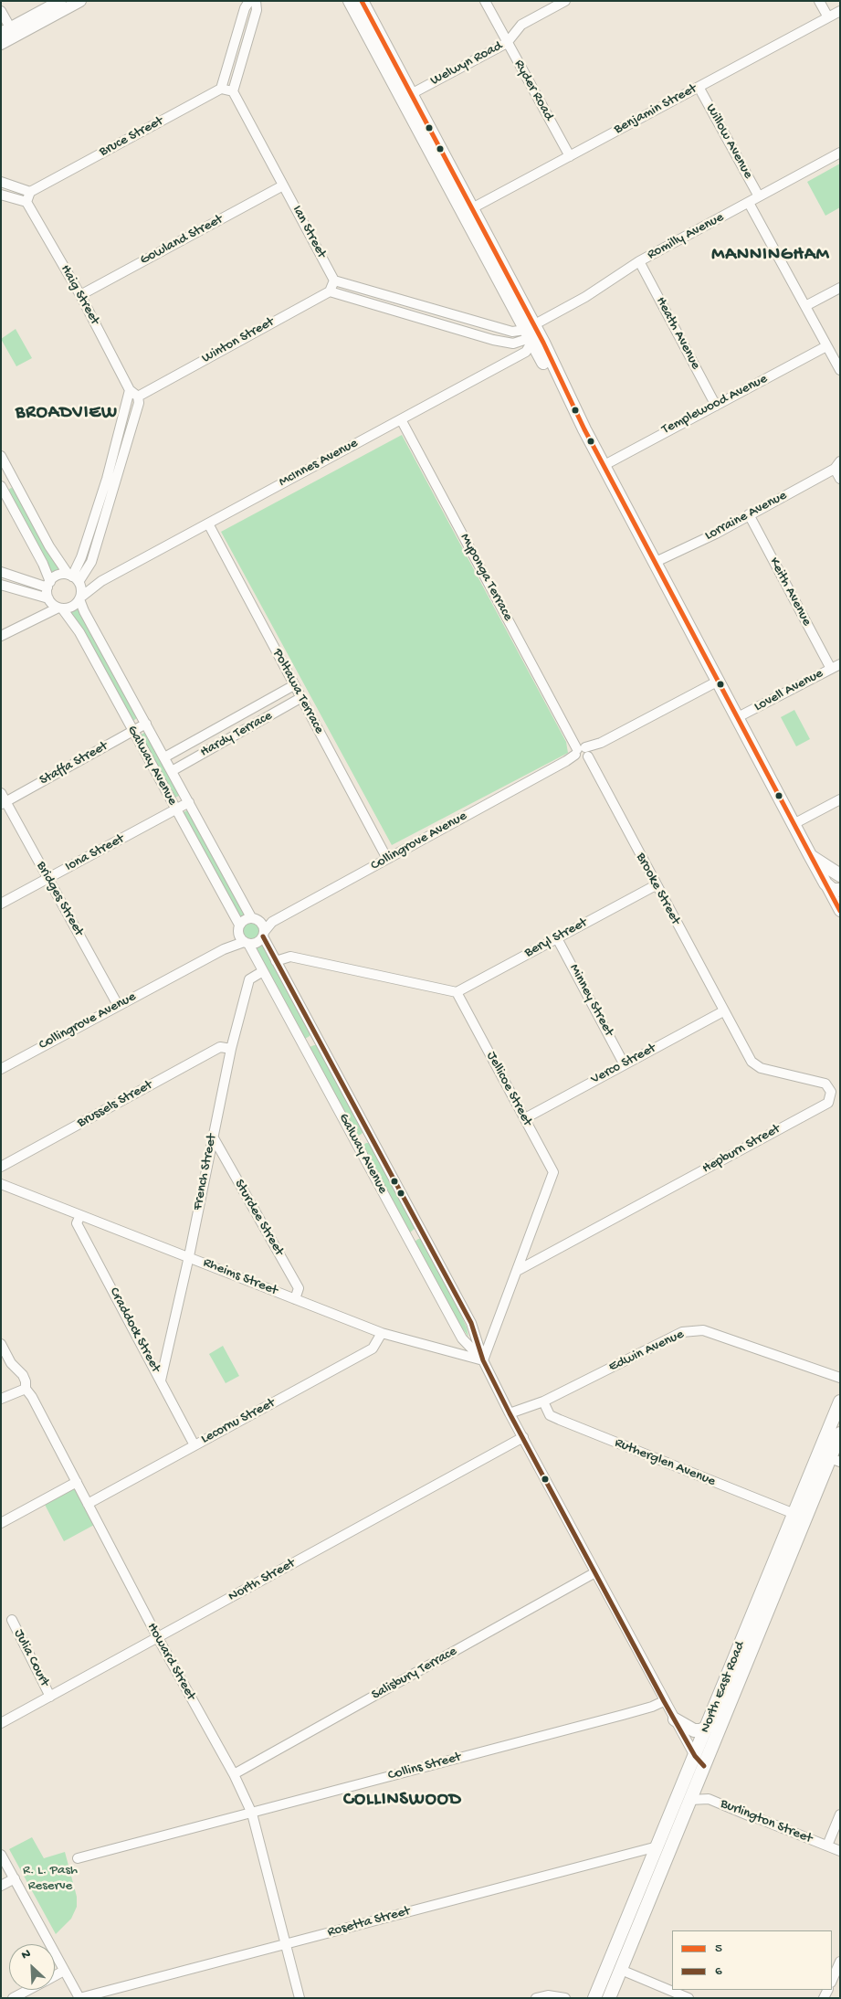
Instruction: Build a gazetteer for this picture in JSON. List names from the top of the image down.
{
  "streets": {
    "highway": ["North East Road"],
    "street": [
      "Welwyn Road",
      "Ryder Road",
      "Benjamin Street",
      "Bruce Street",
      "Willow Avenue",
      "Ian Street",
      "Romilly Avenue",
      "Gowland Street",
      "Haig Street",
      "Heath Avenue",
      "Winton Street",
      "Templewood Avenue",
      "McInnes Avenue",
      "Lorraine Avenue",
      "Myponga Terrace",
      "Keith Avenue",
      "Lovell Avenue",
      "Poltawa Terrace",
      "Hardy Terrace",
      "Staffa Street",
      "Galway Avenue",
      "Collingrove Avenue",
      "Iona Street",
      "Brooke Street",
      "Bridges Street",
      "Beryl Street",
      "Minney Street",
      "Verco Street",
      "Jellicoe Street",
      "Brussels Street",
      "Hepburn Street",
      "French Street",
      "Sturdee Street",
      "Rheims Street",
      "Craddock Street",
      "Edwin Avenue",
      "Lecornu Street",
      "Rutherglen Avenue",
      "North Street",
      "Julia Court",
      "Howard Street",
      "Salisbury Terrace",
      "Collins Street",
      "Burlington Street",
      "Rosetta Street"
    ]
  },
  "crossings": [
    ["Welwyn Road", "Ryder Road"],
    ["Ryder Road", "Benjamin Street"],
    ["Benjamin Street", "Willow Avenue"],
    ["Willow Avenue", "Romilly Avenue"],
    ["Ian Street", "Gowland Street"],
    ["Romilly Avenue", "Heath Avenue"],
    ["Romilly Avenue", "McInnes Avenue"],
    ["Gowland Street", "Haig Street"],
    ["Haig Street", "Winton Street"],
    ["Heath Avenue", "Templewood Avenue"],
    ["McInnes Avenue", "Myponga Terrace"],
    ["McInnes Avenue", "Poltawa Terrace"],
    ["McInnes Avenue", "Galway Avenue"],
    ["Lorraine Avenue", "Keith Avenue"],
    ["Myponga Terrace", "Collingrove Avenue"],
    ["Myponga Terrace", "Brooke Street"],
    ["Keith Avenue", "Lovell Avenue"],
    ["Poltawa Terrace", "Hardy Terrace"],
    ["Poltawa Terrace", "Collingrove Avenue"],
    ["Hardy Terrace", "Galway Avenue"],
    ["Staffa Street", "Galway Avenue"],
    ["Staffa Street", "Bridges Street"],
    ["Galway Avenue", "Collingrove Avenue"],
    ["Galway Avenue", "Iona Street"],
    ["Galway Avenue", "Jellicoe Street"],
    ["Galway Avenue", "French Street"],
    ["Galway Avenue", "Rheims Street"],
    ["Galway Avenue", "Edwin Avenue"],
    ["Galway Avenue", "North Street"],
    ["Galway Avenue", "Salisbury Terrace"],
    ["Galway Avenue", "North East Road"],
    ["Galway Avenue", "Collins Street"],
    ["Collingrove Avenue", "Brooke Street"],
    ["Collingrove Avenue", "Bridges Street"],
    ["Iona Street", "Bridges Street"],
    ["Brooke Street", "Beryl Street"],
    ["Brooke Street", "Verco Street"],
    ["Brooke Street", "Hepburn Street"],
    ["Beryl Street", "Minney Street"],
    ["Beryl Street", "Jellicoe Street"],
    ["Minney Street", "Verco Street"],
    ["Verco Street", "Jellicoe Street"],
    ["Verco Street", "Hepburn Street"],
    ["Jellicoe Street", "Hepburn Street"],
    ["Jellicoe Street", "Rheims Street"],
    ["Brussels Street", "French Street"],
    ["French Street", "Sturdee Street"],
    ["French Street", "Rheims Street"],
    ["French Street", "Craddock Street"],
    ["Sturdee Street", "Rheims Street"],
    ["Rheims Street", "Craddock Street"],
    ["Rheims Street", "Lecornu Street"],
    ["Craddock Street", "Lecornu Street"],
    ["Edwin Avenue", "Rutherglen Avenue"],
    ["Lecornu Street", "Howard Street"],
    ["Rutherglen Avenue", "North East Road"],
    ["North Street", "Julia Court"],
    ["North Street", "Howard Street"],
    ["Howard Street", "Salisbury Terrace"],
    ["Howard Street", "Collins Street"],
    ["Howard Street", "Rosetta Street"],
    ["North East Road", "Burlington Street"],
    ["North East Road", "Rosetta Street"]
  ],
  "districts": ["MANNINGHAM", "BROADVIEW", "COLLINSWOOD"],
  "parks": ["R. L. Pash Reserve"],
  "lines": ["transit line 5", "transit line 6"],
  "legend": ["5", "6"],
  "north": "top left"
}
